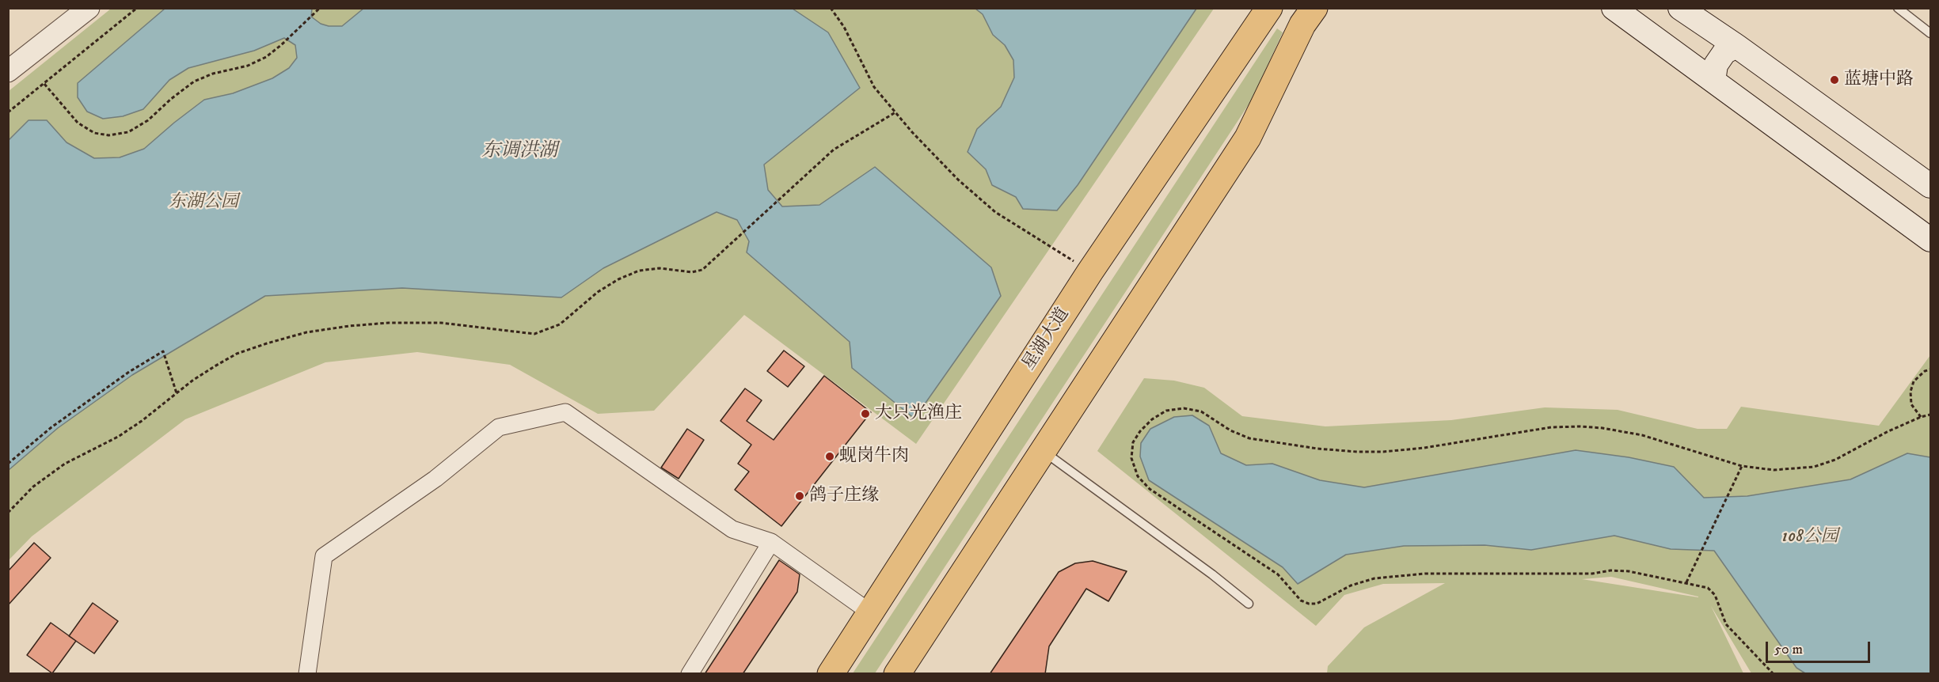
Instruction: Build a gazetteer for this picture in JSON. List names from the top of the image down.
{
  "streets": {
    "main road": ["星湖大道"]
  },
  "water": ["东调洪湖"],
  "parks": ["东湖公园", "108公园"],
  "places": [
    "蓝塘中路",
    "大只光渔庄",
    "蚬岗牛肉",
    "鸽子庄缘"
  ],
  "scale_bar": "50 m"
}
